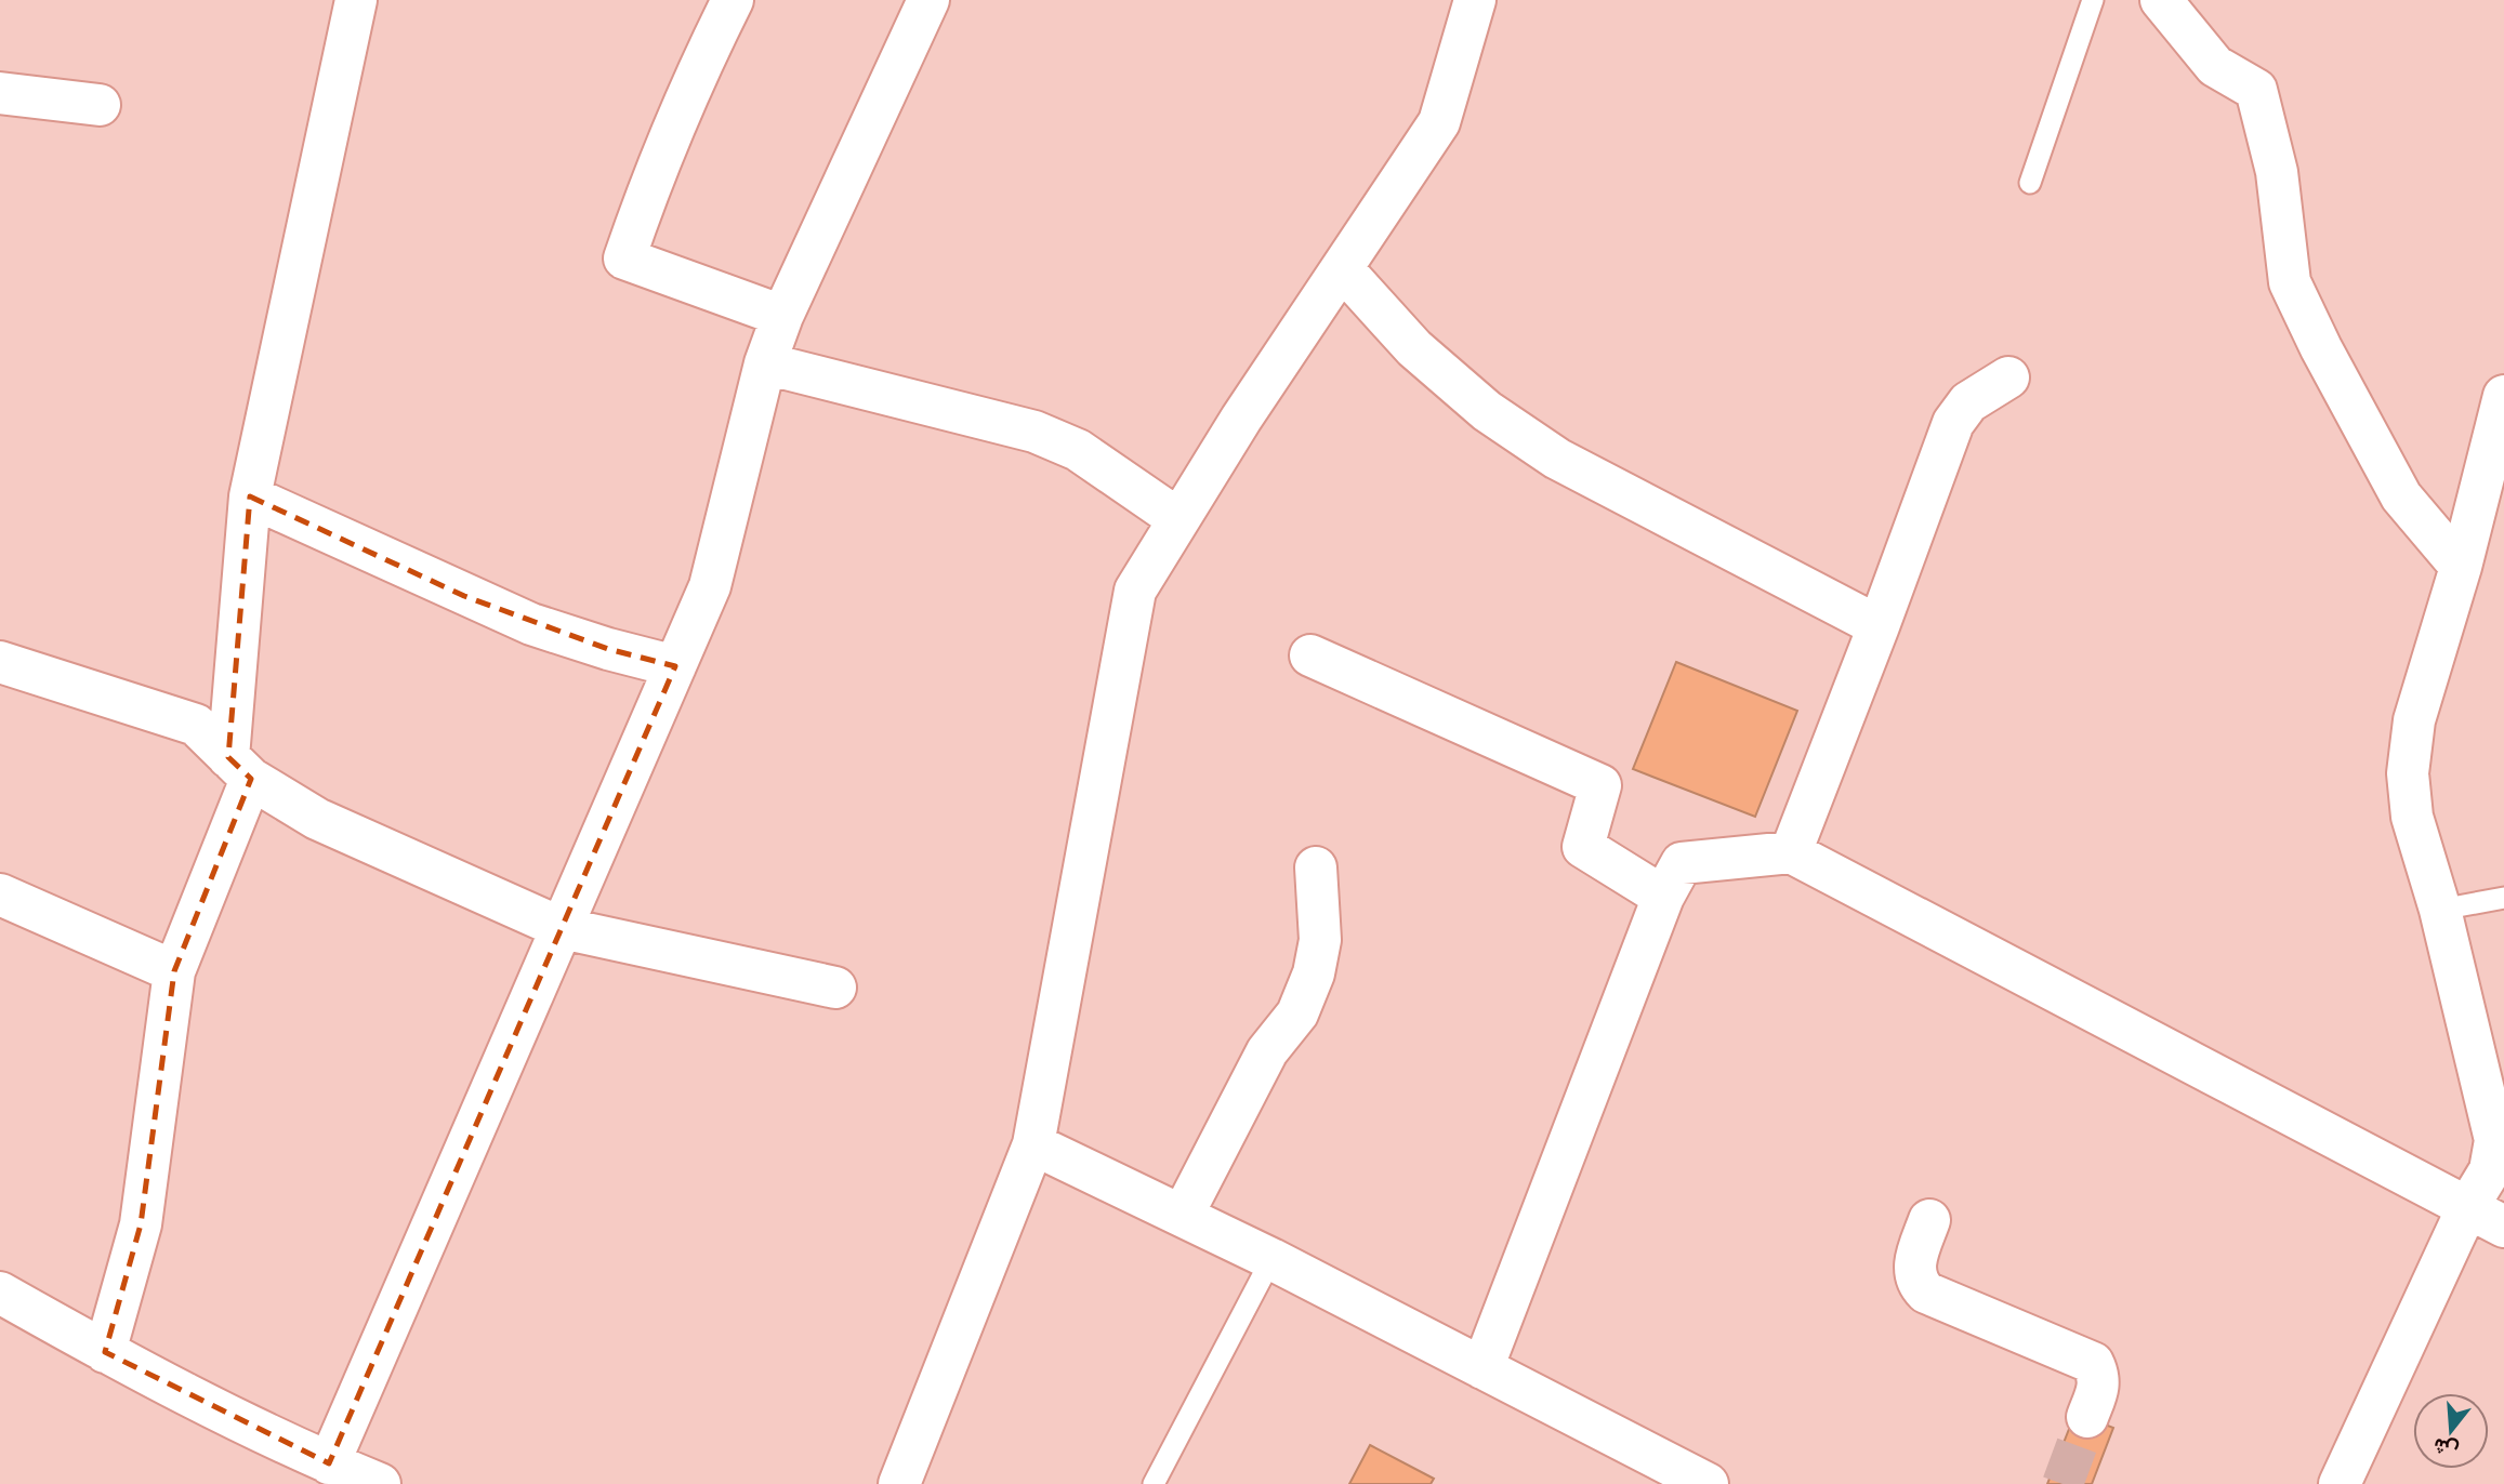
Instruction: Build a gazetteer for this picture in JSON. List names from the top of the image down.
{
  "north": "bottom"
}
